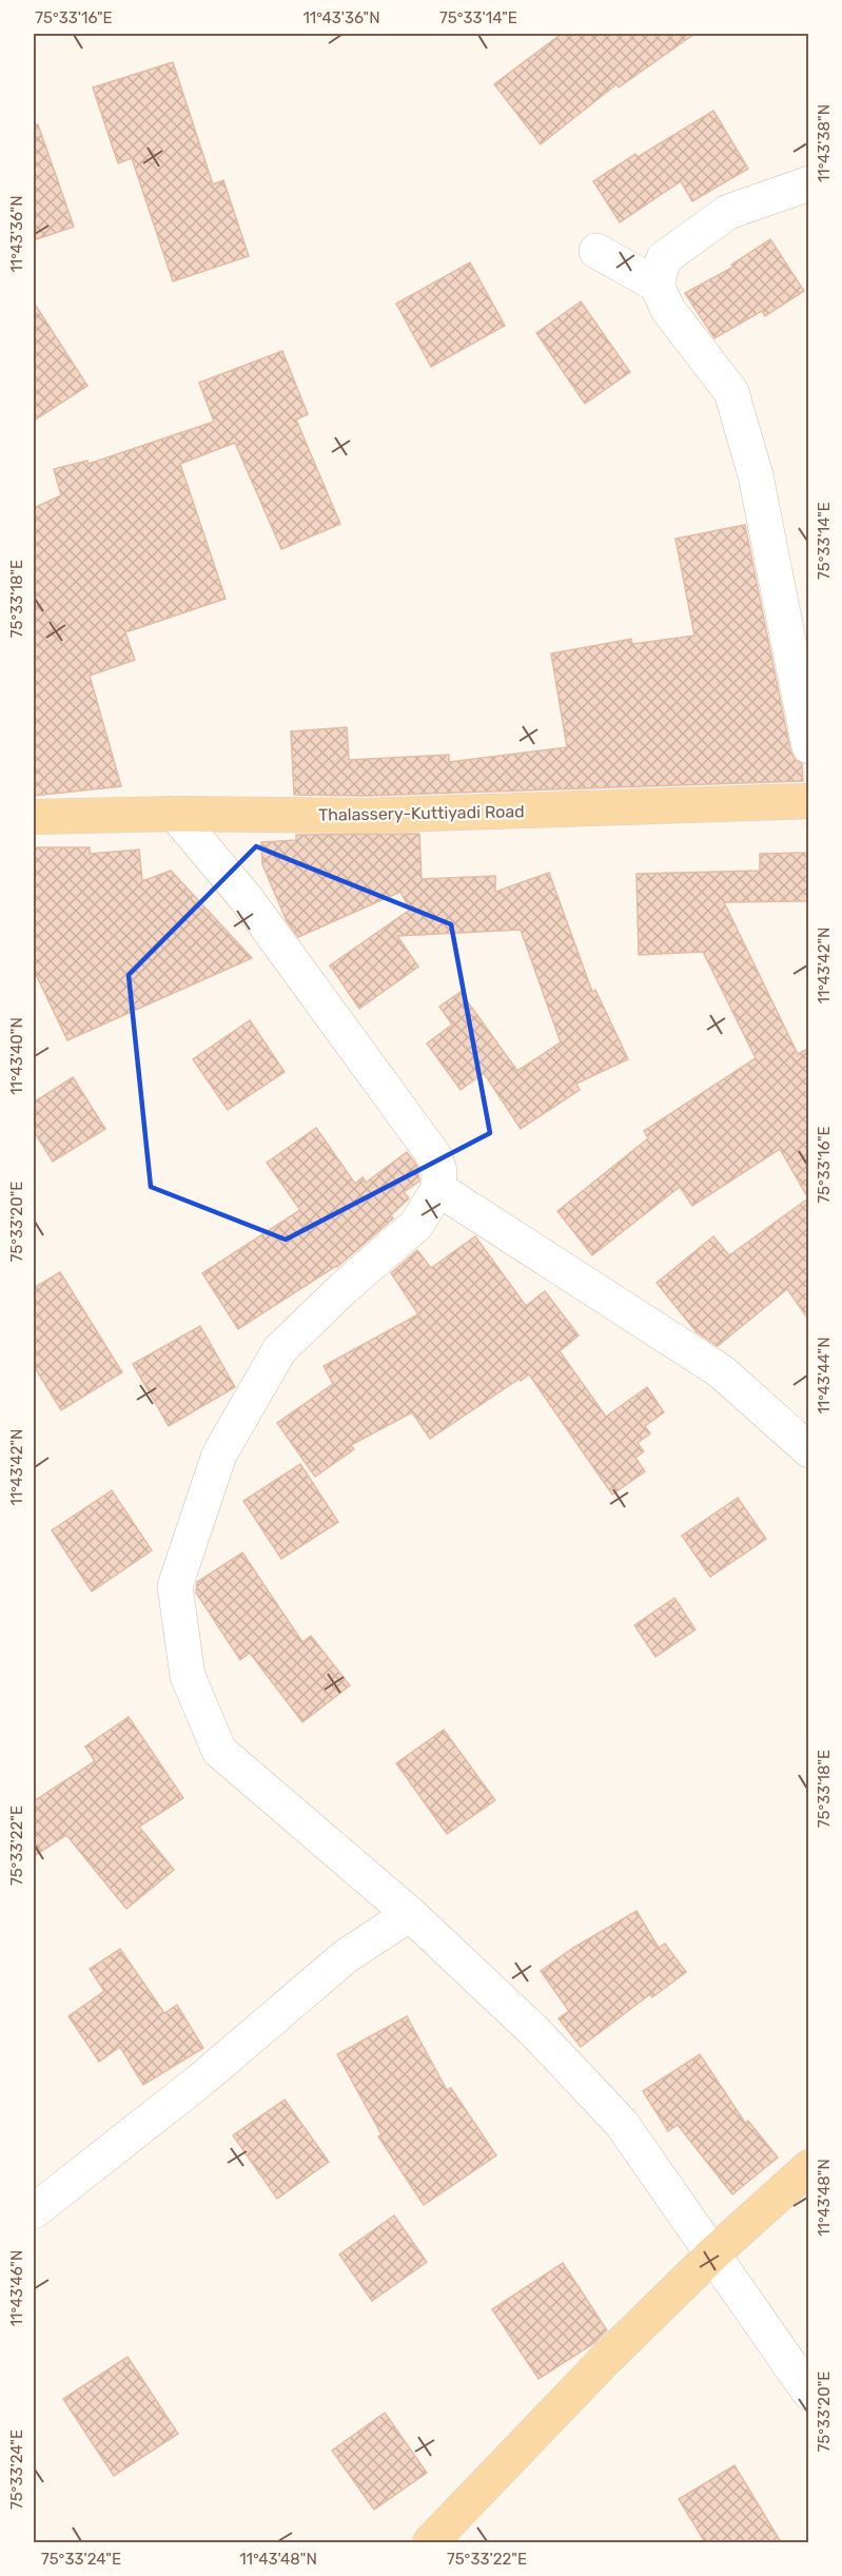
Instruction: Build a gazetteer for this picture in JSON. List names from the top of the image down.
{
  "streets": {
    "main road": ["Thalassery-Kuttiyadi Road"]
  },
  "coordinates": [
    "75°33'16\"E",
    "11°43'36\"N",
    "75°33'14\"E",
    "11°43'38\"N",
    "75°33'18\"E",
    "11°43'42\"N",
    "11°43'40\"N",
    "75°33'20\"E",
    "11°43'44\"N",
    "75°33'22\"E",
    "11°43'48\"N",
    "11°43'46\"N",
    "75°33'24\"E"
  ]
}
